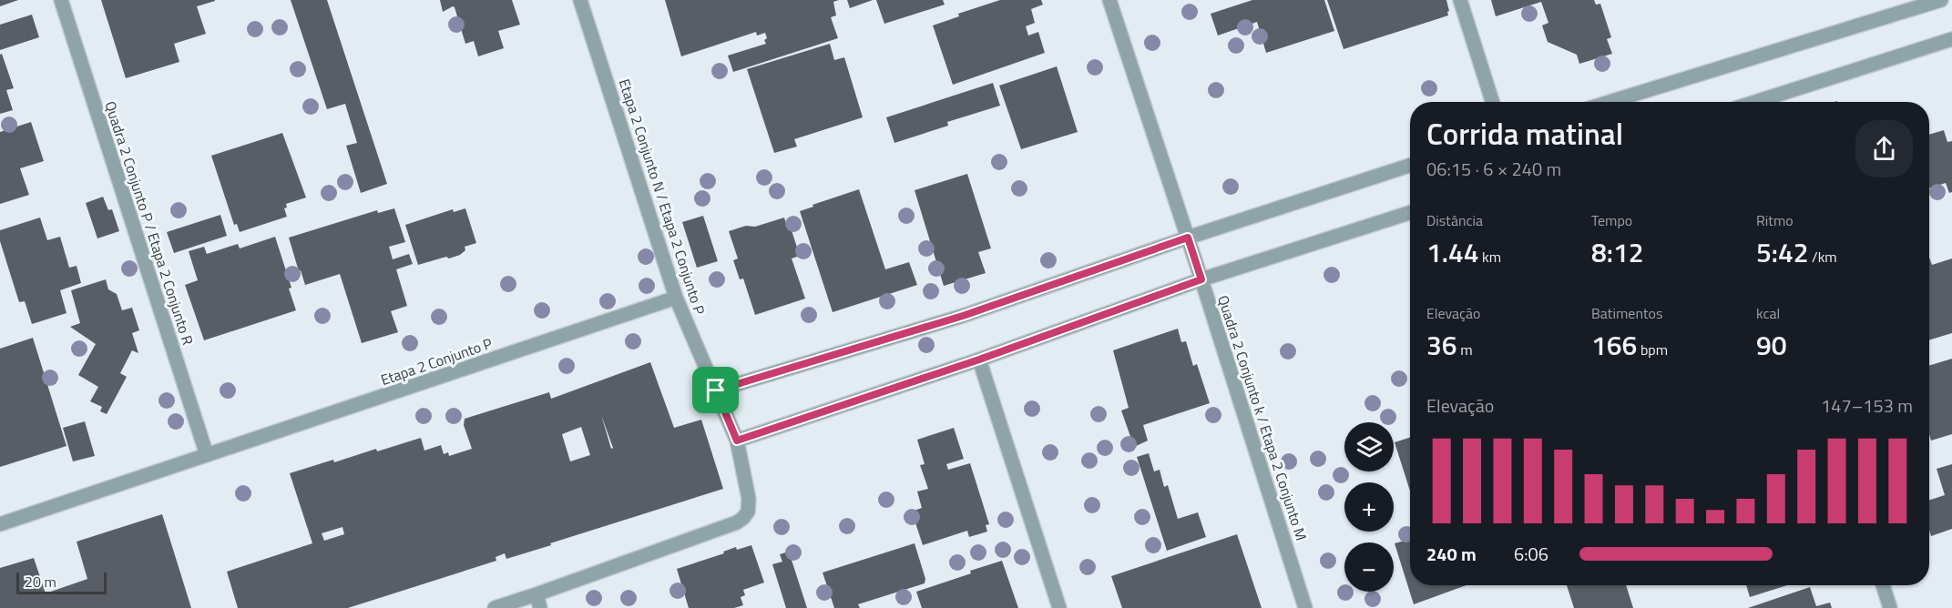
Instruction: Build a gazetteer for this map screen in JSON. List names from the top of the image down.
{
  "streets": {
    "street": [
      "Etapa 2 Conjunto N / Etapa 2 Conjunto P",
      "Quadra 2 Conjunto P / Etapa 2 Conjunto R",
      "Etapa 2 Conjunto P",
      "Quadra 2 Conjunto k / Etapa 2 Conjunto M"
    ]
  },
  "crossings": [
    ["Etapa 2 Conjunto N / Etapa 2 Conjunto P", "Etapa 2 Conjunto P"],
    ["Quadra 2 Conjunto P / Etapa 2 Conjunto R", "Etapa 2 Conjunto P"]
  ],
  "scale_bar": "20 m",
  "page": {
    "heading": ["Corrida matinal", "06:15 · 6 × 240 m"],
    "stats": [
      ["Distância", "1.44 km"],
      ["Tempo", "8:12"],
      ["Ritmo", "5:42 /km"],
      ["Elevação", "36 m"],
      ["Batimentos", "166 bpm"],
      ["kcal", "90"]
    ],
    "chart": ["Elevação", "147–153 m"],
    "map_buttons": ["+", "−"],
    "list": [
      {
        "name": "240 m",
        "note": "6:06"
      }
    ],
    "scale": "20 m"
  }
}
